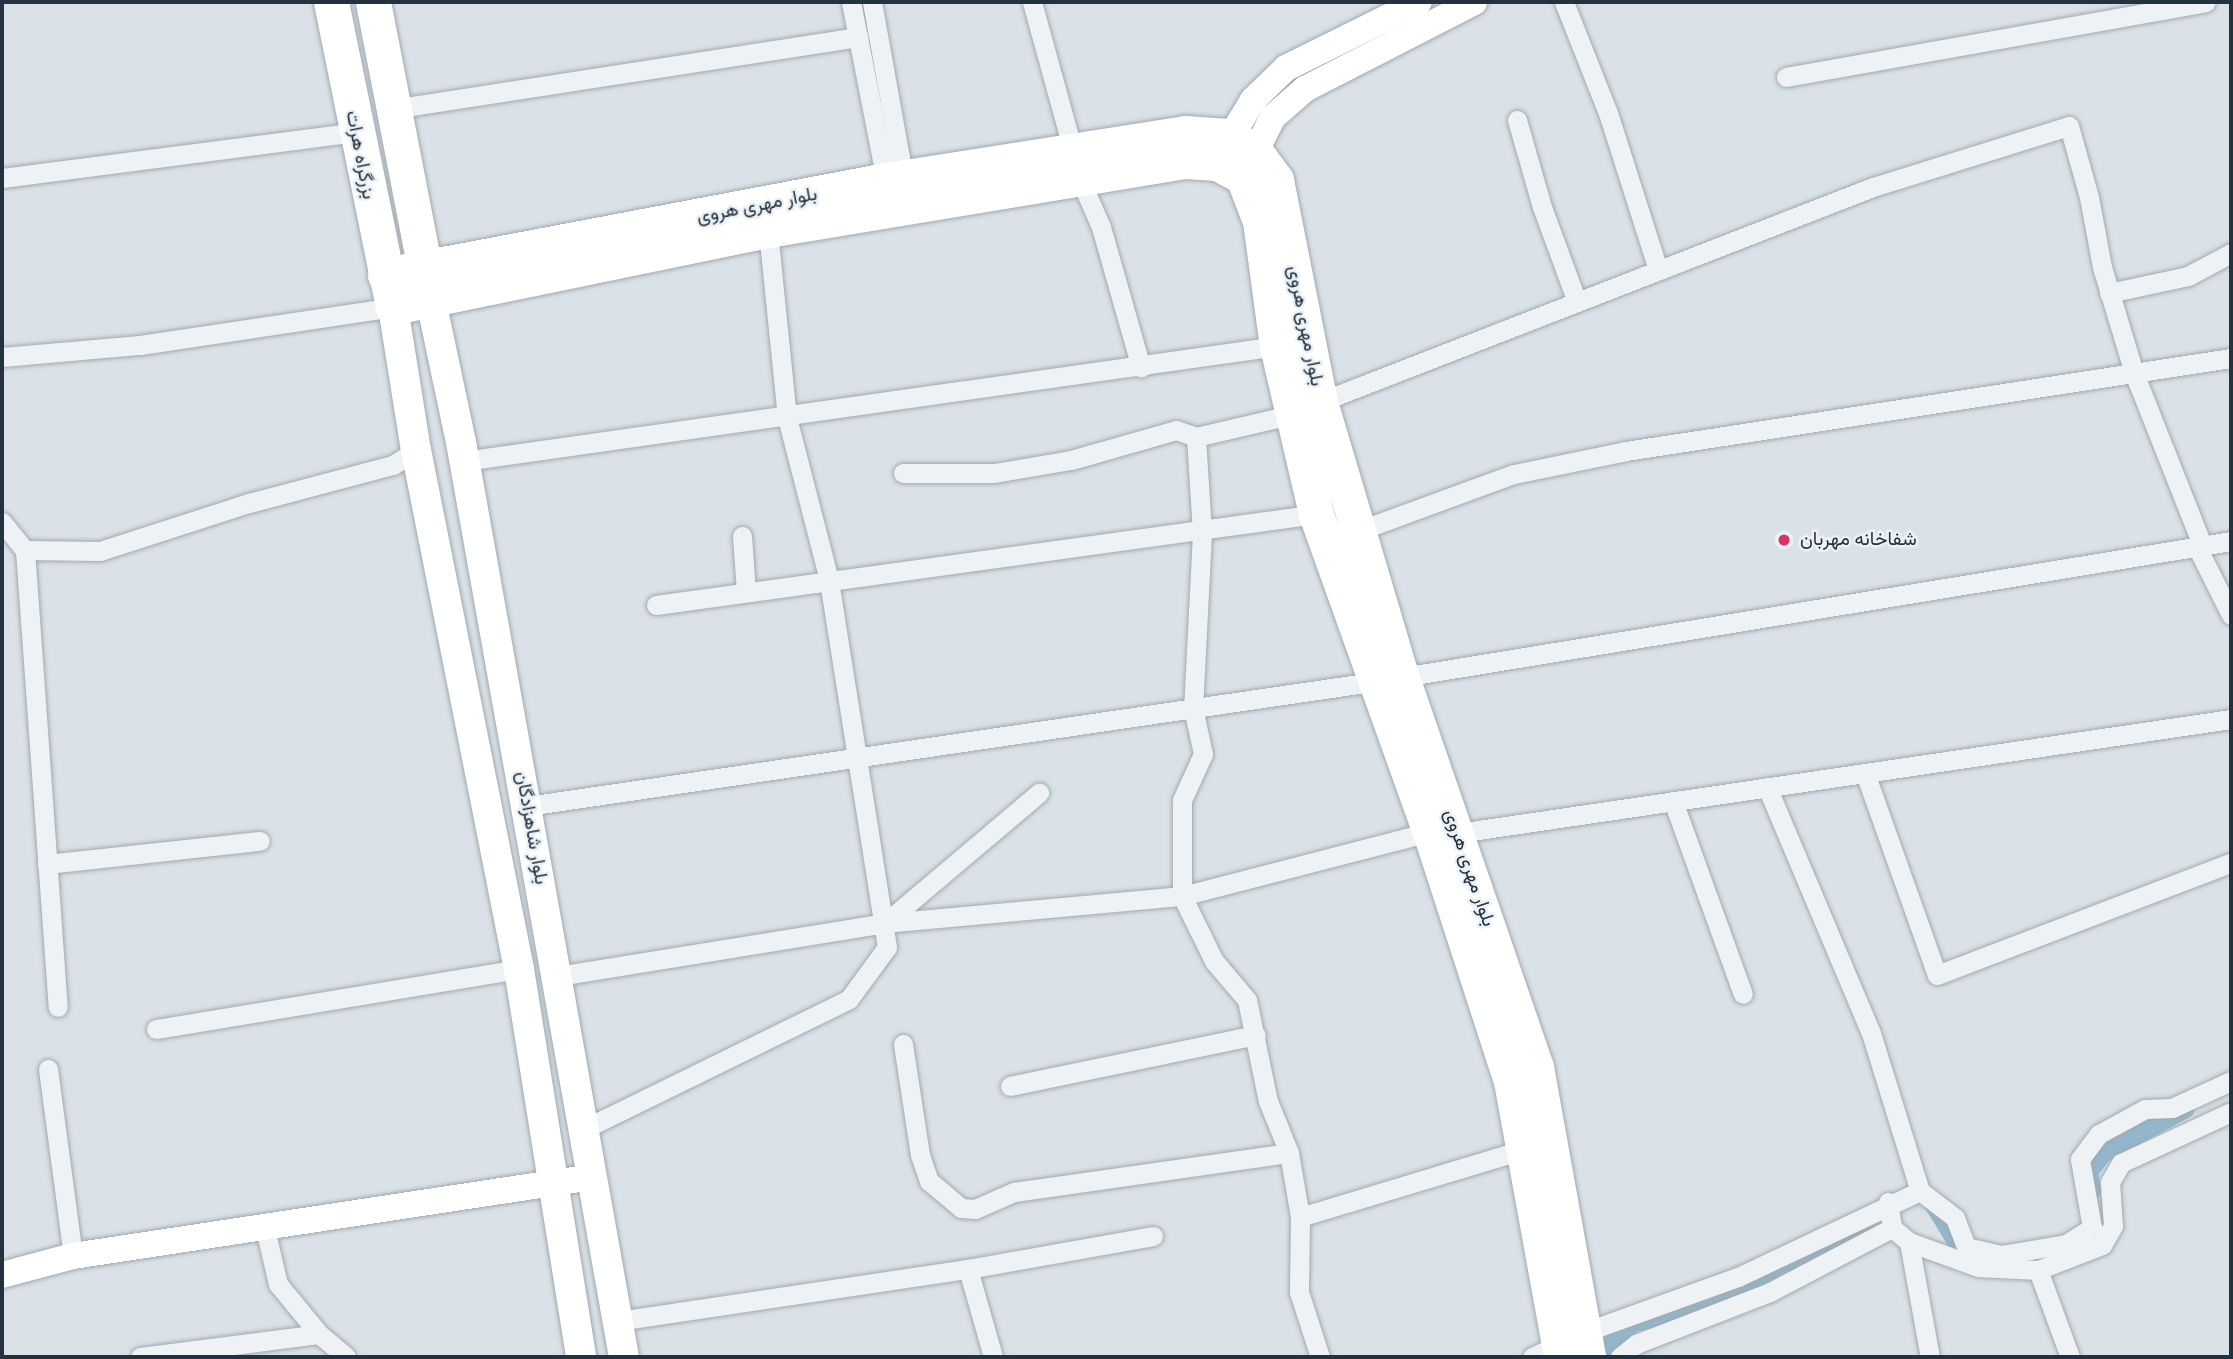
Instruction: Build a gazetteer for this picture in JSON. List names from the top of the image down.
{
  "streets": {
    "highway": ["بزرگراه هرات", "بلوار مهری هروی"],
    "main road": ["بلوار شاهزادگان"]
  },
  "crossings": [
    ["بزرگراه هرات", "بلوار مهری هروی"],
    ["بزرگراه هرات", "بلوار شاهزادگان"],
    ["بلوار مهری هروی", "بلوار شاهزادگان"]
  ],
  "places": ["شفاخانه مهربان"]
}
